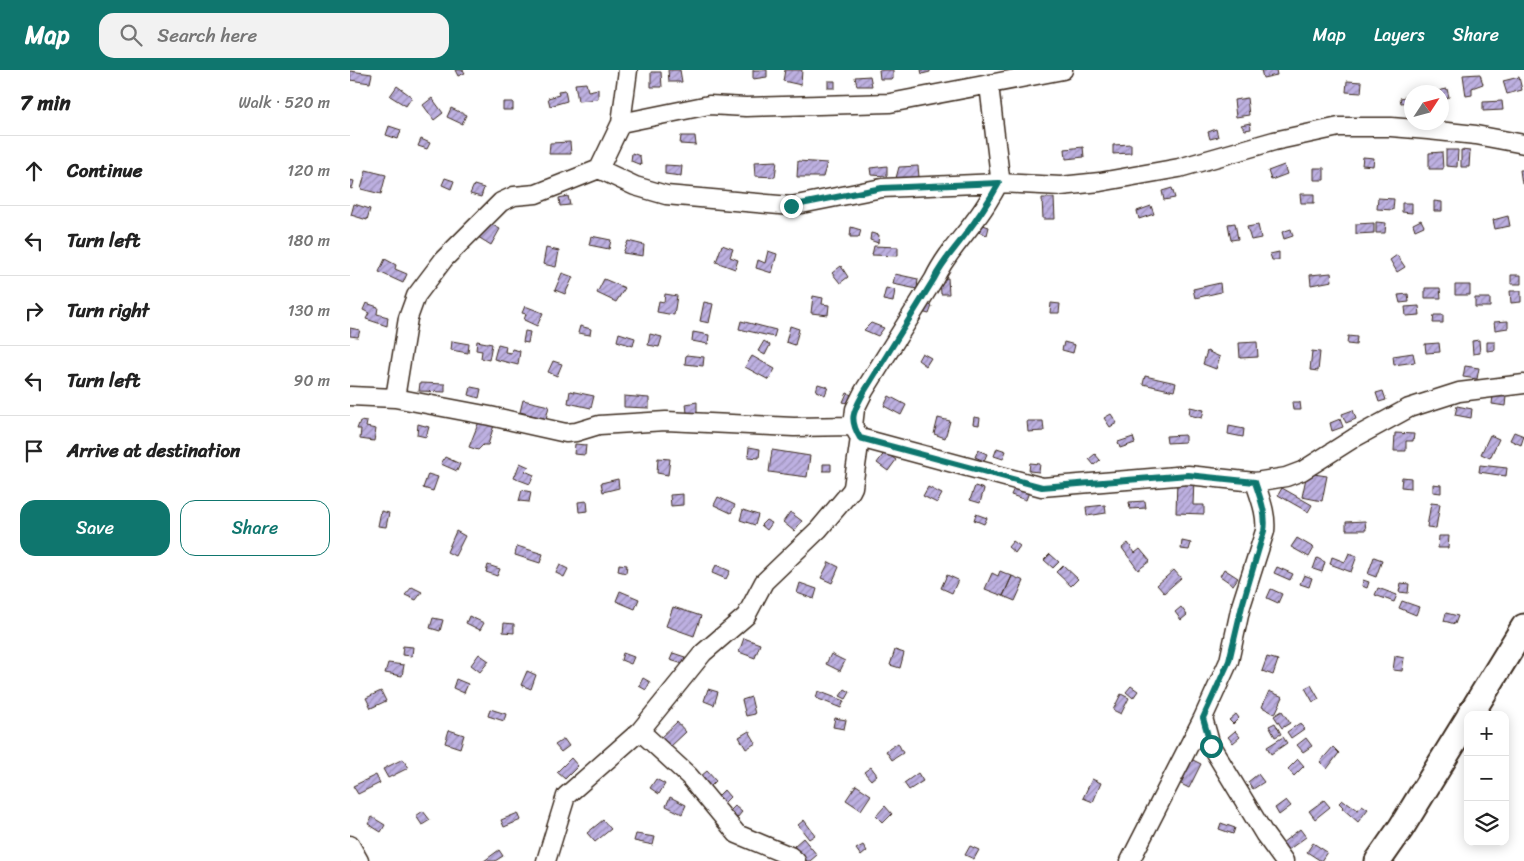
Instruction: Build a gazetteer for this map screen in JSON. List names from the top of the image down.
{
  "north": "top right",
  "page": {
    "header": "Map",
    "search": "Search here",
    "nav": ["Map", "Layers", "Share"],
    "heading": ["7 min", "Walk · 520 m"],
    "list": [
      ["Continue", "120 m"],
      ["Turn left", "180 m"],
      ["Turn right", "130 m"],
      ["Turn left", "90 m"],
      "Arrive at destination"
    ],
    "buttons": ["Save", "Share"],
    "map_buttons": ["+", "−"]
  }
}
